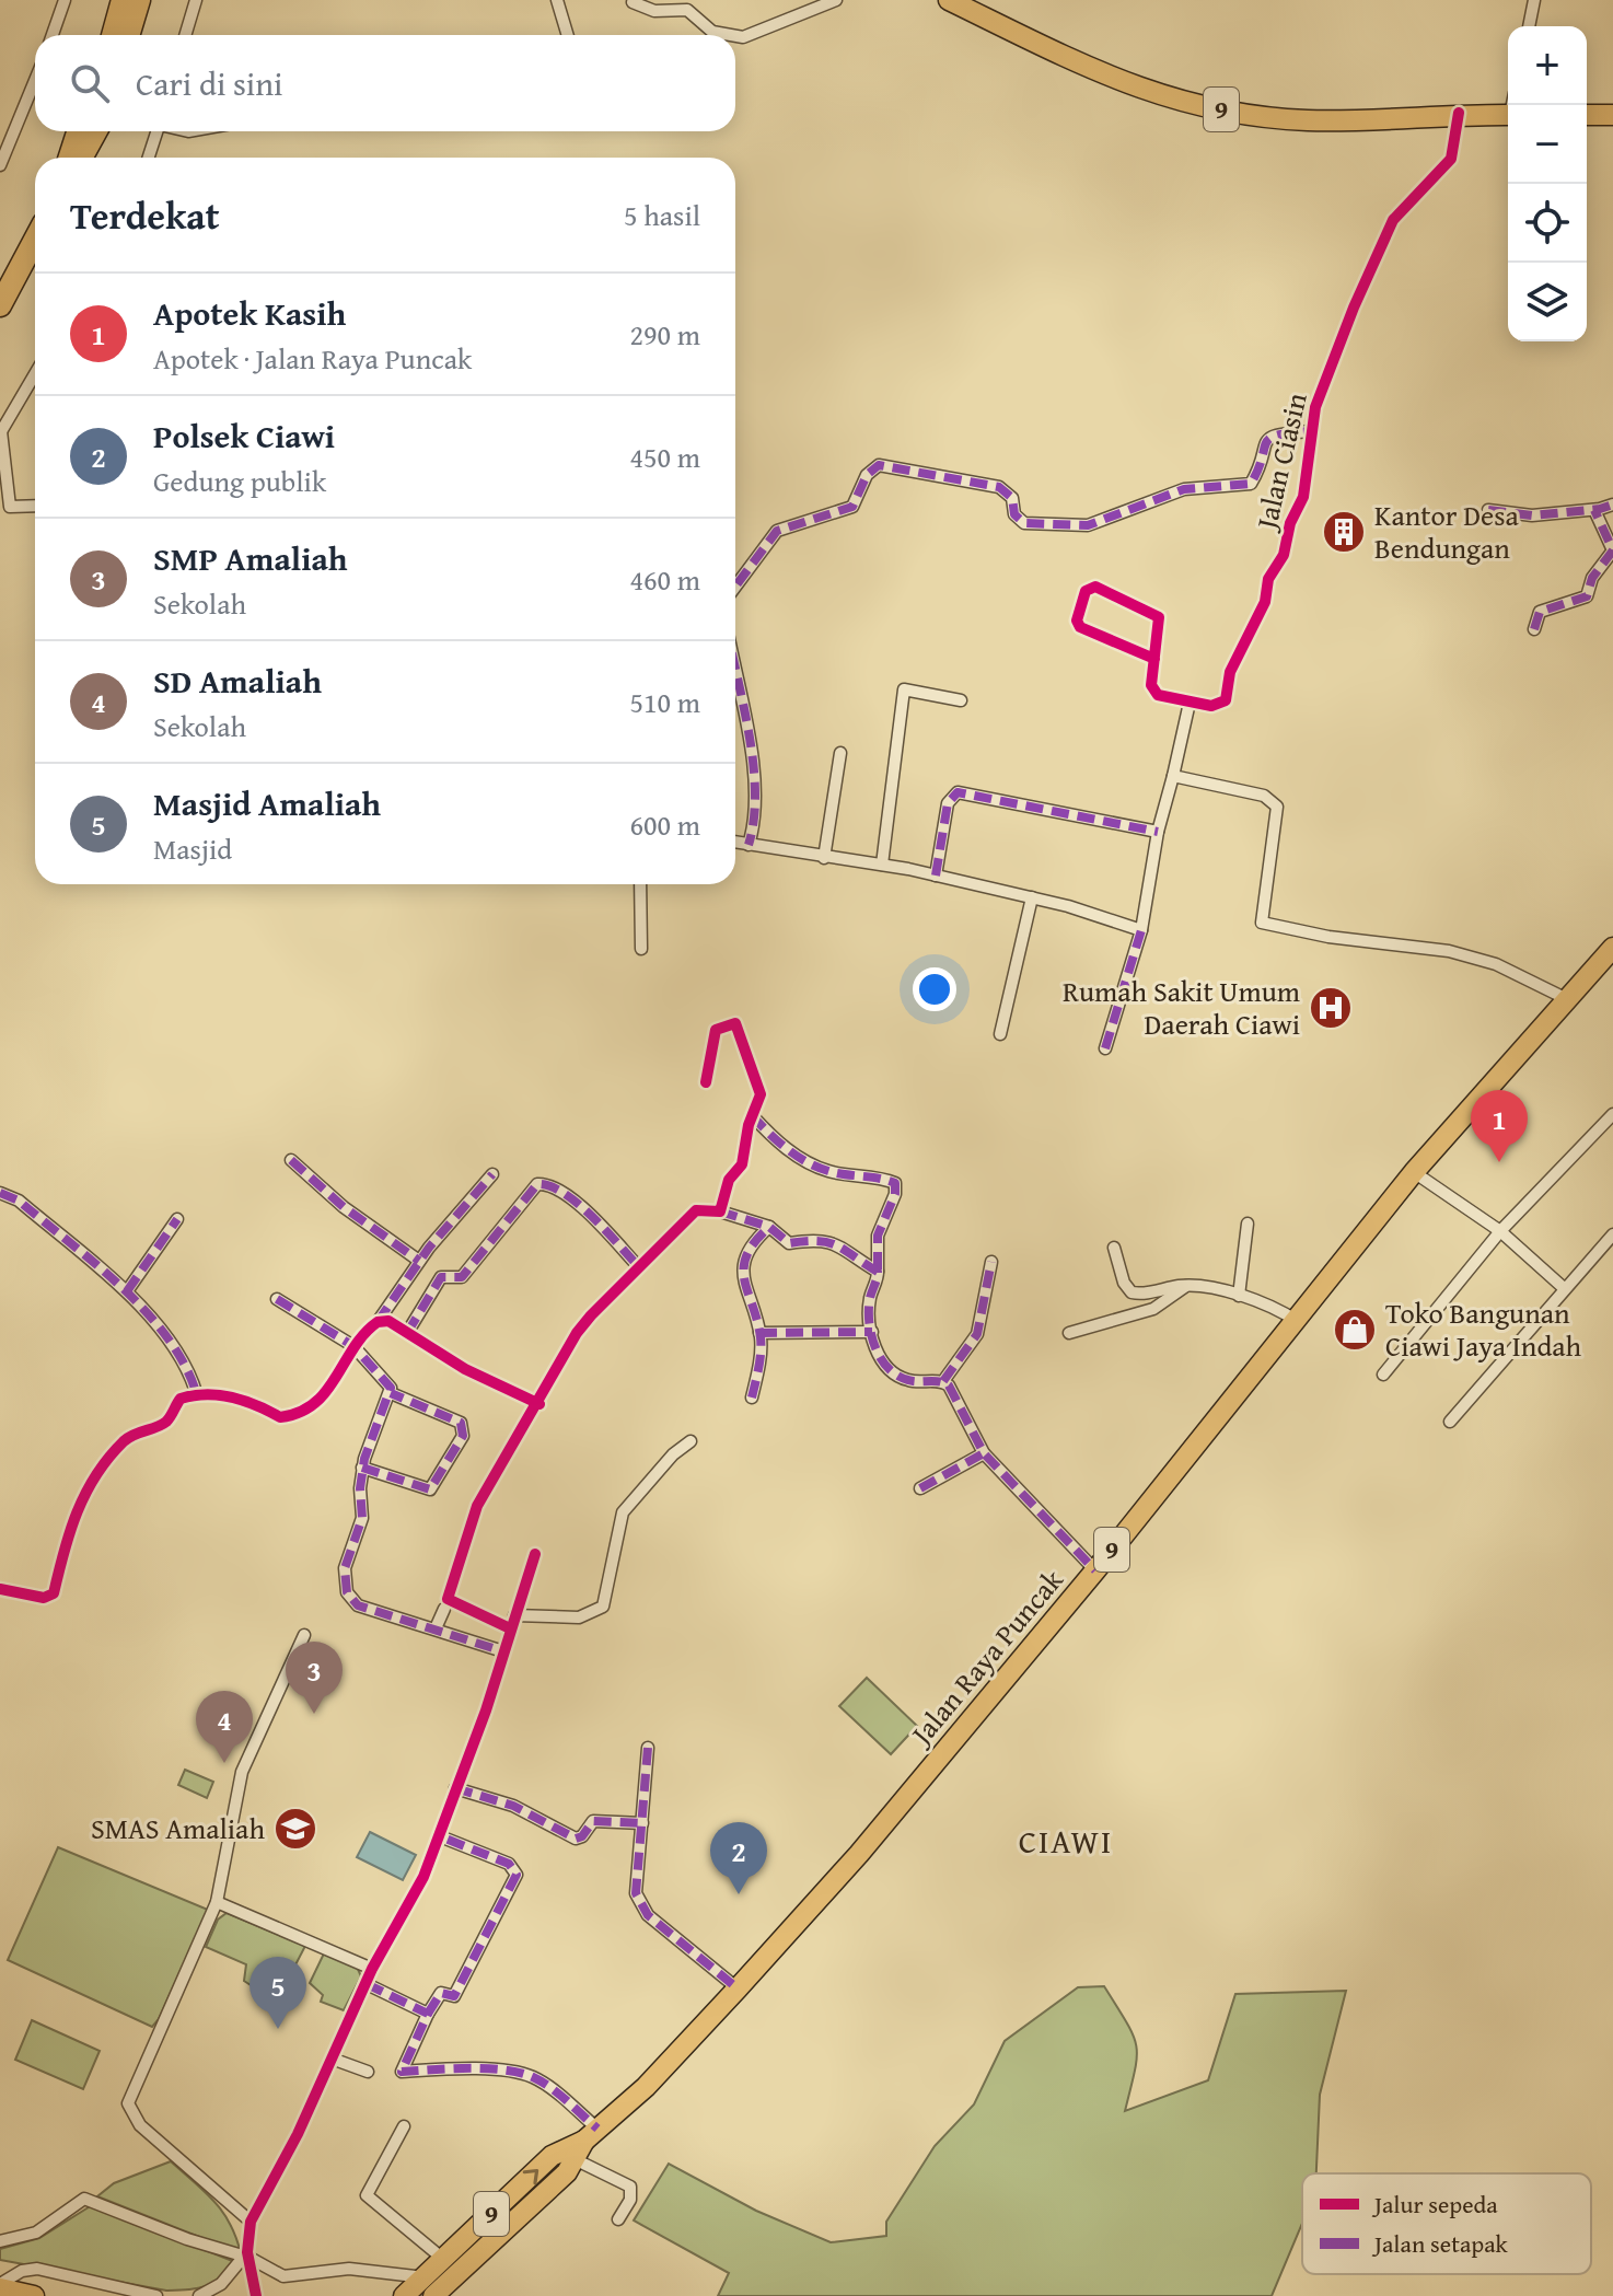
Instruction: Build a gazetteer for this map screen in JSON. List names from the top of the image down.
{
  "streets": {
    "highway": ["9", "Jalan Raya Puncak"],
    "street": ["Jalan Ciasin"]
  },
  "crossings": [
    ["9", "Jalan Ciasin"],
    ["9", "Jalan Raya Puncak"]
  ],
  "districts": ["CIAWI"],
  "places": {
    "building": ["Kantor Desa Bendungan"],
    "hospital": ["Rumah Sakit Umum Daerah Ciawi"],
    "shop": ["Toko Bangunan Ciawi Jaya Indah"],
    "school or university": ["SMAS Amaliah"]
  },
  "legend": ["Jalur sepeda", "Jalan setapak"],
  "page": {
    "map_buttons": ["+", "−"],
    "search": "Cari di sini",
    "heading": ["Terdekat", "5 hasil"],
    "list": [
      {
        "mark": "1",
        "name": "Apotek Kasih",
        "note": "Apotek · Jalan Raya Puncak",
        "value": "290 m"
      },
      {
        "mark": "2",
        "name": "Polsek Ciawi",
        "note": "Gedung publik",
        "value": "450 m"
      },
      {
        "mark": "3",
        "name": "SMP Amaliah",
        "note": "Sekolah",
        "value": "460 m"
      },
      {
        "mark": "4",
        "name": "SD Amaliah",
        "note": "Sekolah",
        "value": "510 m"
      },
      {
        "mark": "5",
        "name": "Masjid Amaliah",
        "note": "Masjid",
        "value": "600 m"
      }
    ],
    "pins": [
      "1",
      "3",
      "4",
      "2",
      "5"
    ]
  }
}
